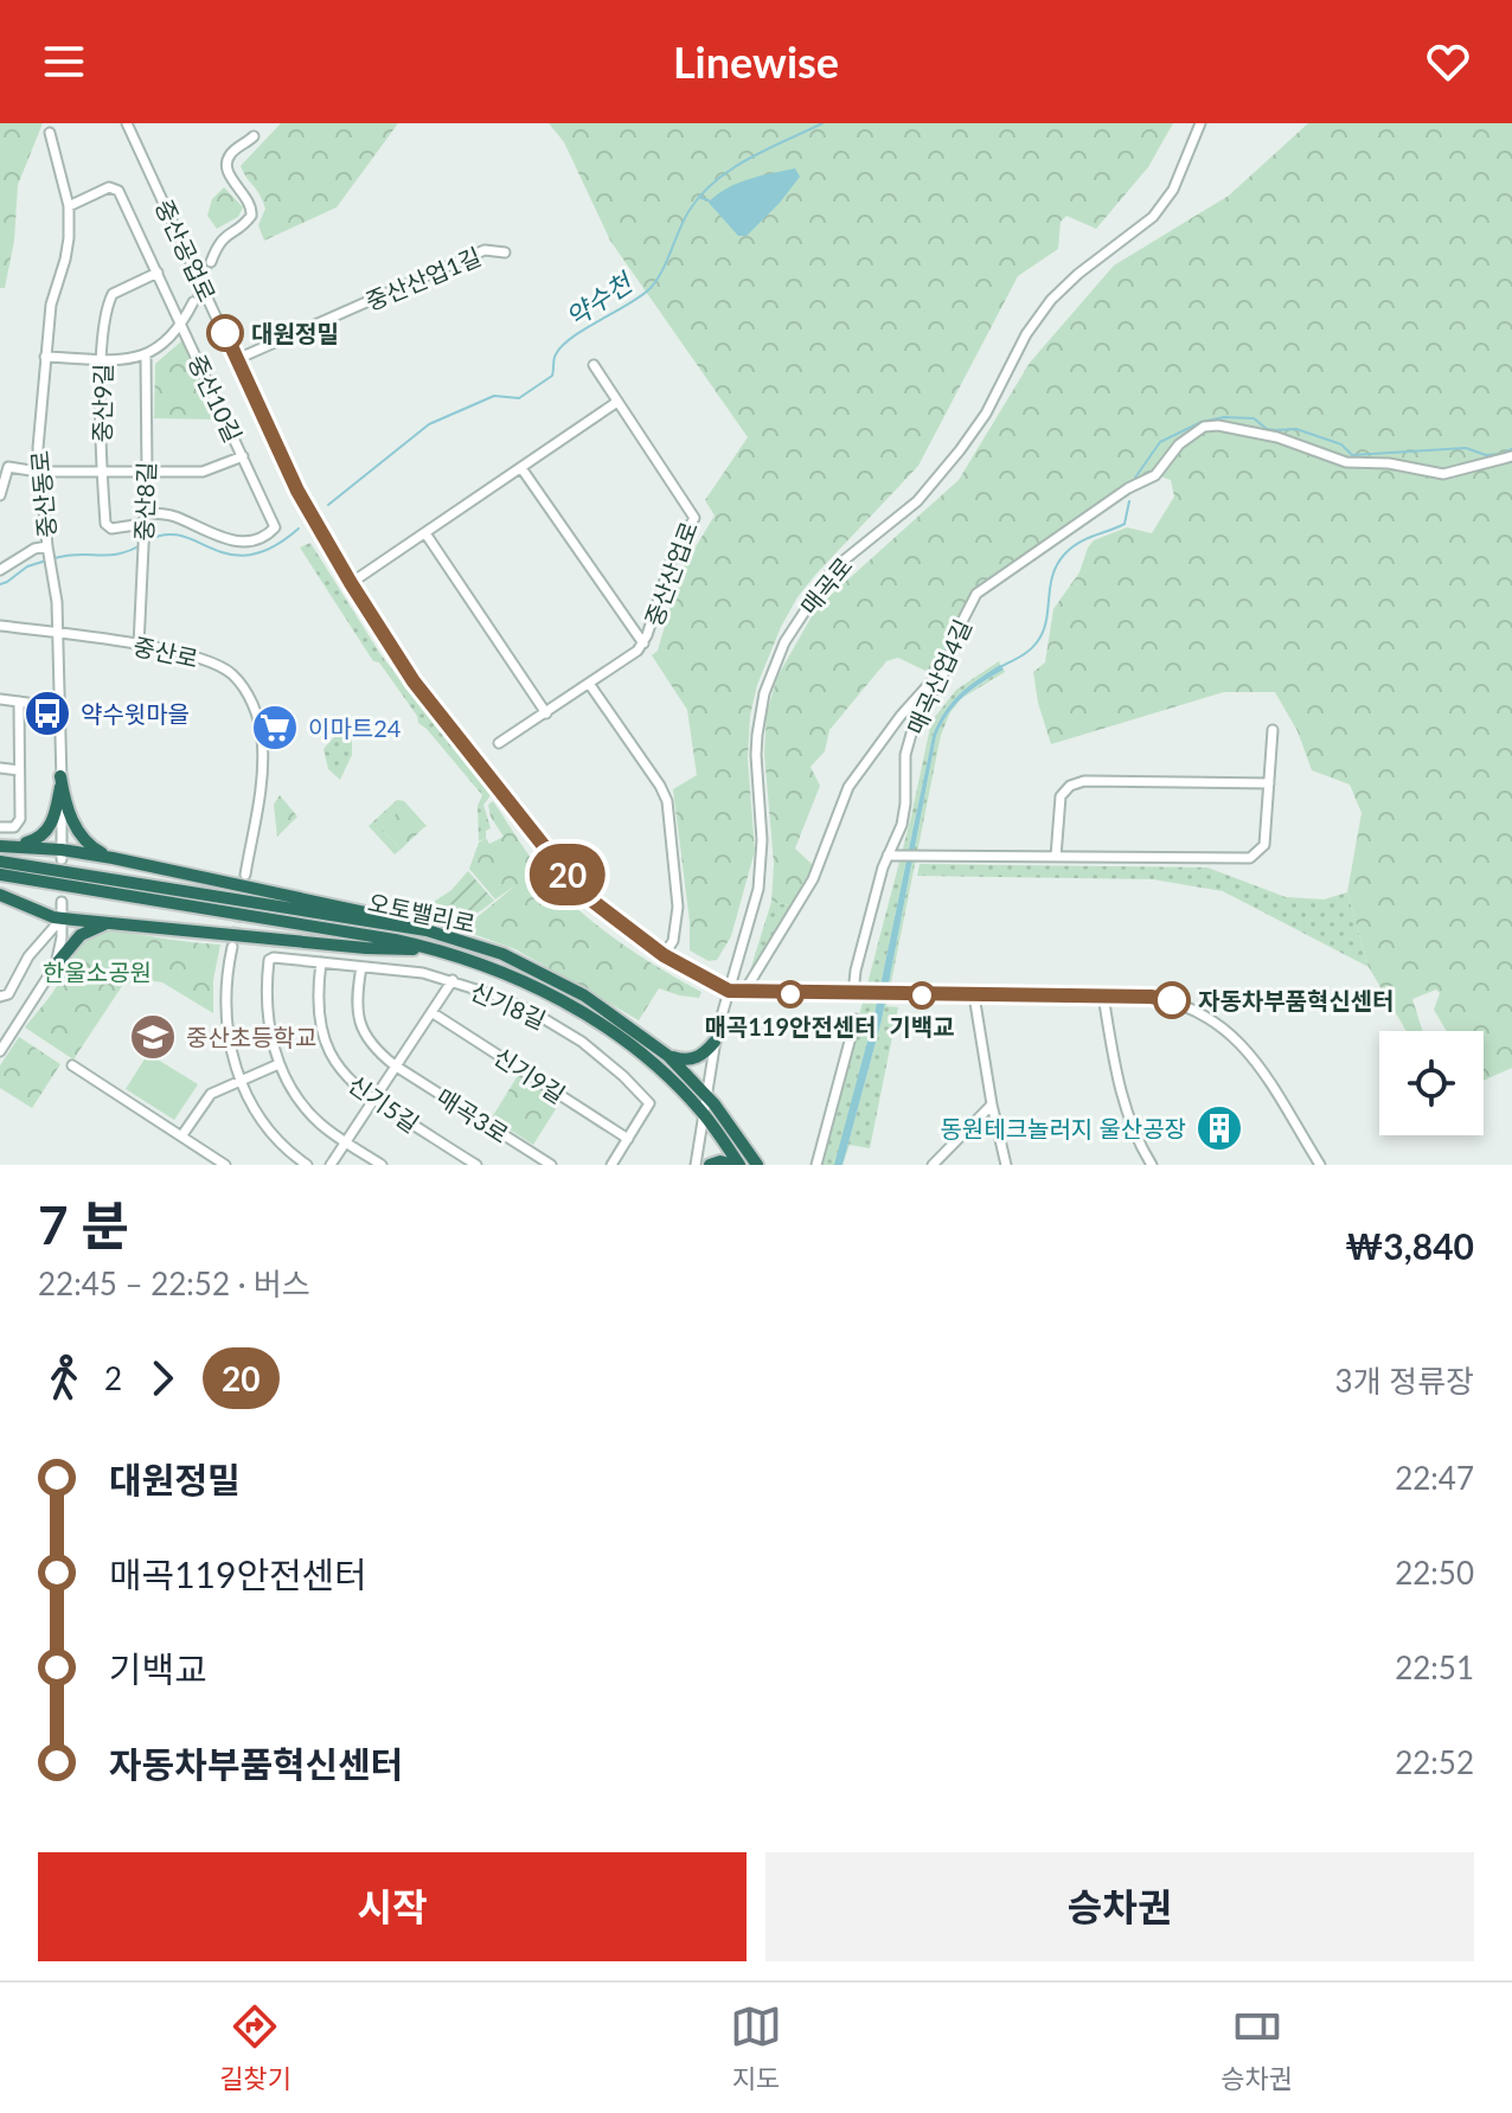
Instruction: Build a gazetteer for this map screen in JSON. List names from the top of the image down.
{
  "streets": {
    "highway": ["오토밸리로"],
    "street": [
      "중산공업로",
      "중산산업1길",
      "중산10길",
      "중산9길",
      "중산동로",
      "중산8길",
      "중산산업로",
      "매곡로",
      "중산로",
      "매곡산업4길",
      "신기8길",
      "신기9길",
      "신기5길",
      "매곡3로"
    ]
  },
  "crossings": [
    ["중산공업로", "중산산업1길"],
    ["중산공업로", "매곡로"],
    ["중산10길", "중산9길"],
    ["중산10길", "중산동로"],
    ["중산10길", "중산8길"],
    ["중산9길", "중산8길"],
    ["중산동로", "중산로"],
    ["중산8길", "중산로"],
    ["매곡로", "오토밸리로"],
    ["신기8길", "신기9길"],
    ["신기8길", "신기5길"],
    ["신기8길", "매곡3로"]
  ],
  "water": ["약수천"],
  "parks": ["한울소공원"],
  "places": {
    "other": [
      "대원정밀",
      "매곡119안전센터",
      "기백교",
      "자동차부품혁신센터"
    ],
    "bus stop": ["약수윗마을"],
    "supermarket": ["이마트24"],
    "school or university": ["중산초등학교"],
    "building": ["동원테크놀러지 울산공장"]
  },
  "lines": ["bus line 20"],
  "page": {
    "header": "Linewise",
    "on_map": "20",
    "heading": ["7 분", "22:45 – 22:52 · 버스", "₩3,840"],
    "legs": ["2", "20", "3개 정류장"],
    "list": [
      {
        "name": "대원정밀",
        "value": "22:47"
      },
      {
        "name": "매곡119안전센터",
        "value": "22:50"
      },
      {
        "name": "기백교",
        "value": "22:51"
      },
      {
        "name": "자동차부품혁신센터",
        "value": "22:52"
      }
    ],
    "buttons": ["시작", "승차권"],
    "tabs": ["길찾기", "지도", "승차권"]
  }
}
